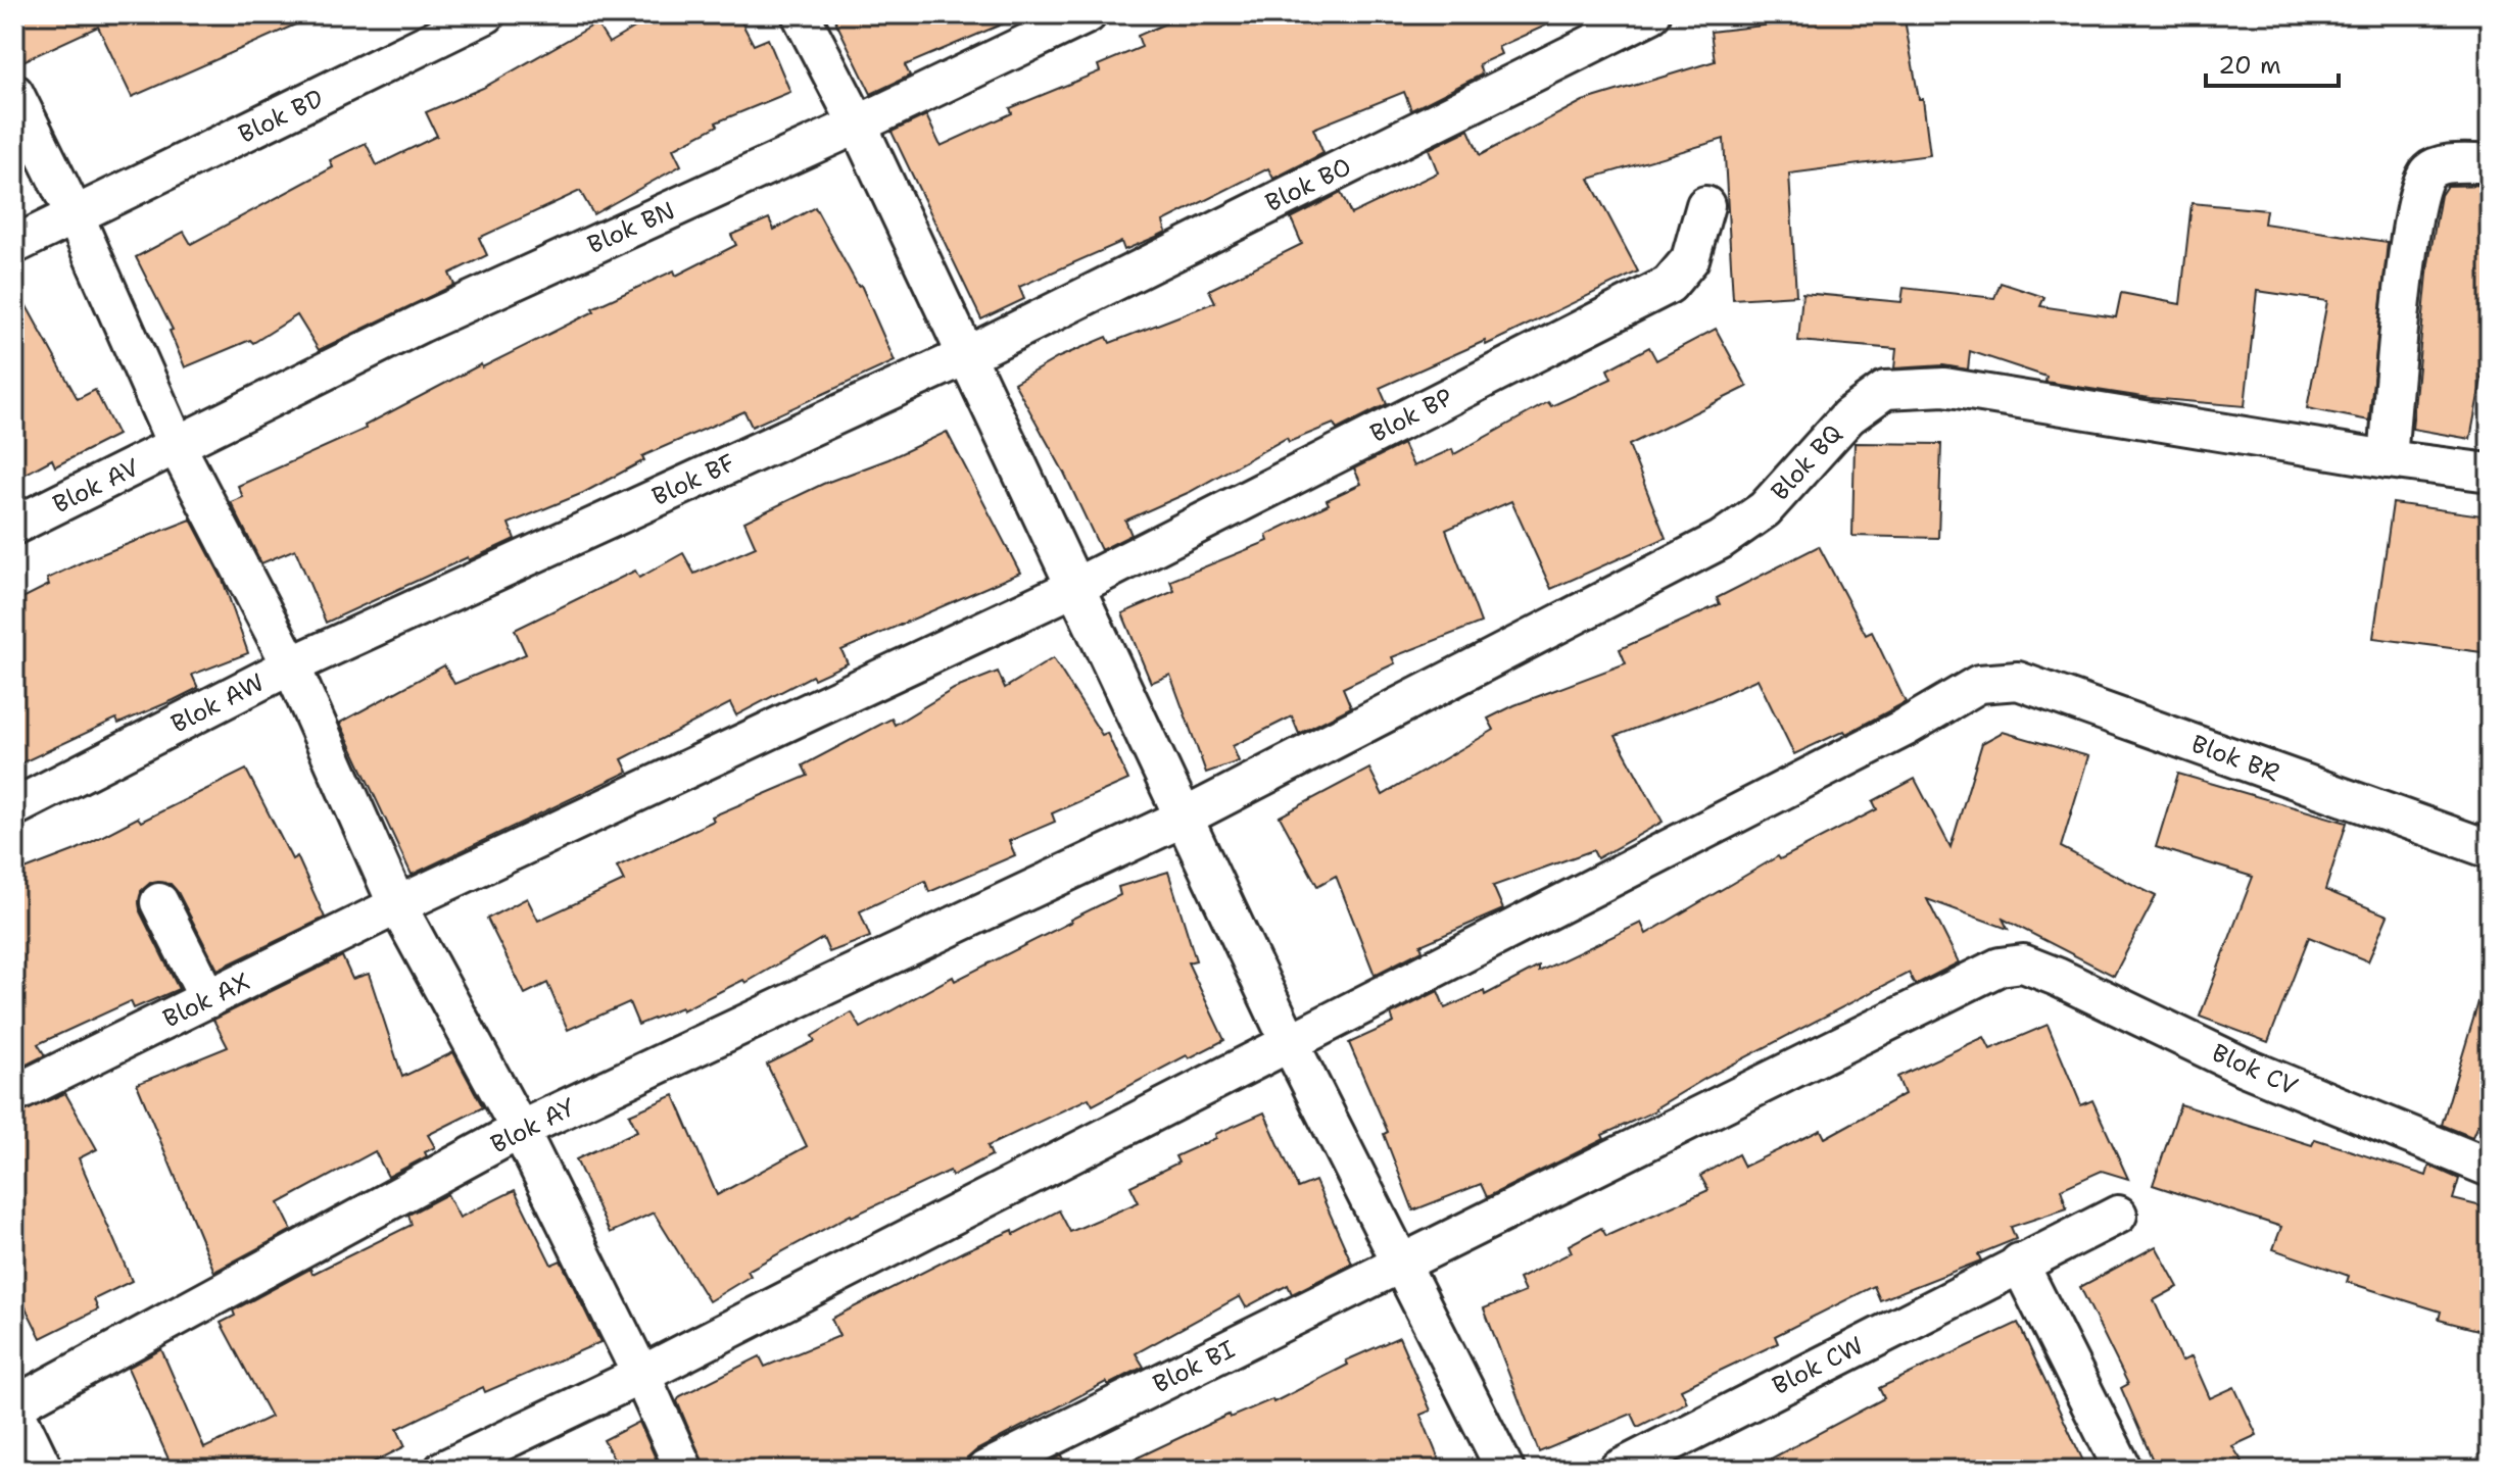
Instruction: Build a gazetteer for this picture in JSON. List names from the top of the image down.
{
  "streets": {
    "street": [
      "Blok BD",
      "Blok BO",
      "Blok BN",
      "Blok BP",
      "Blok BQ",
      "Blok BF",
      "Blok AV",
      "Blok AW",
      "Blok BR",
      "Blok AX",
      "Blok CV",
      "Blok AY",
      "Blok CW",
      "Blok BI"
    ]
  },
  "crossings": [
    ["Blok BO", "Blok BF"],
    ["Blok BN", "Blok AV"],
    ["Blok BP", "Blok AX"],
    ["Blok BQ", "Blok AY"],
    ["Blok BF", "Blok AW"],
    ["Blok CV", "Blok BI"]
  ],
  "scale_bar": "20 m"
}
